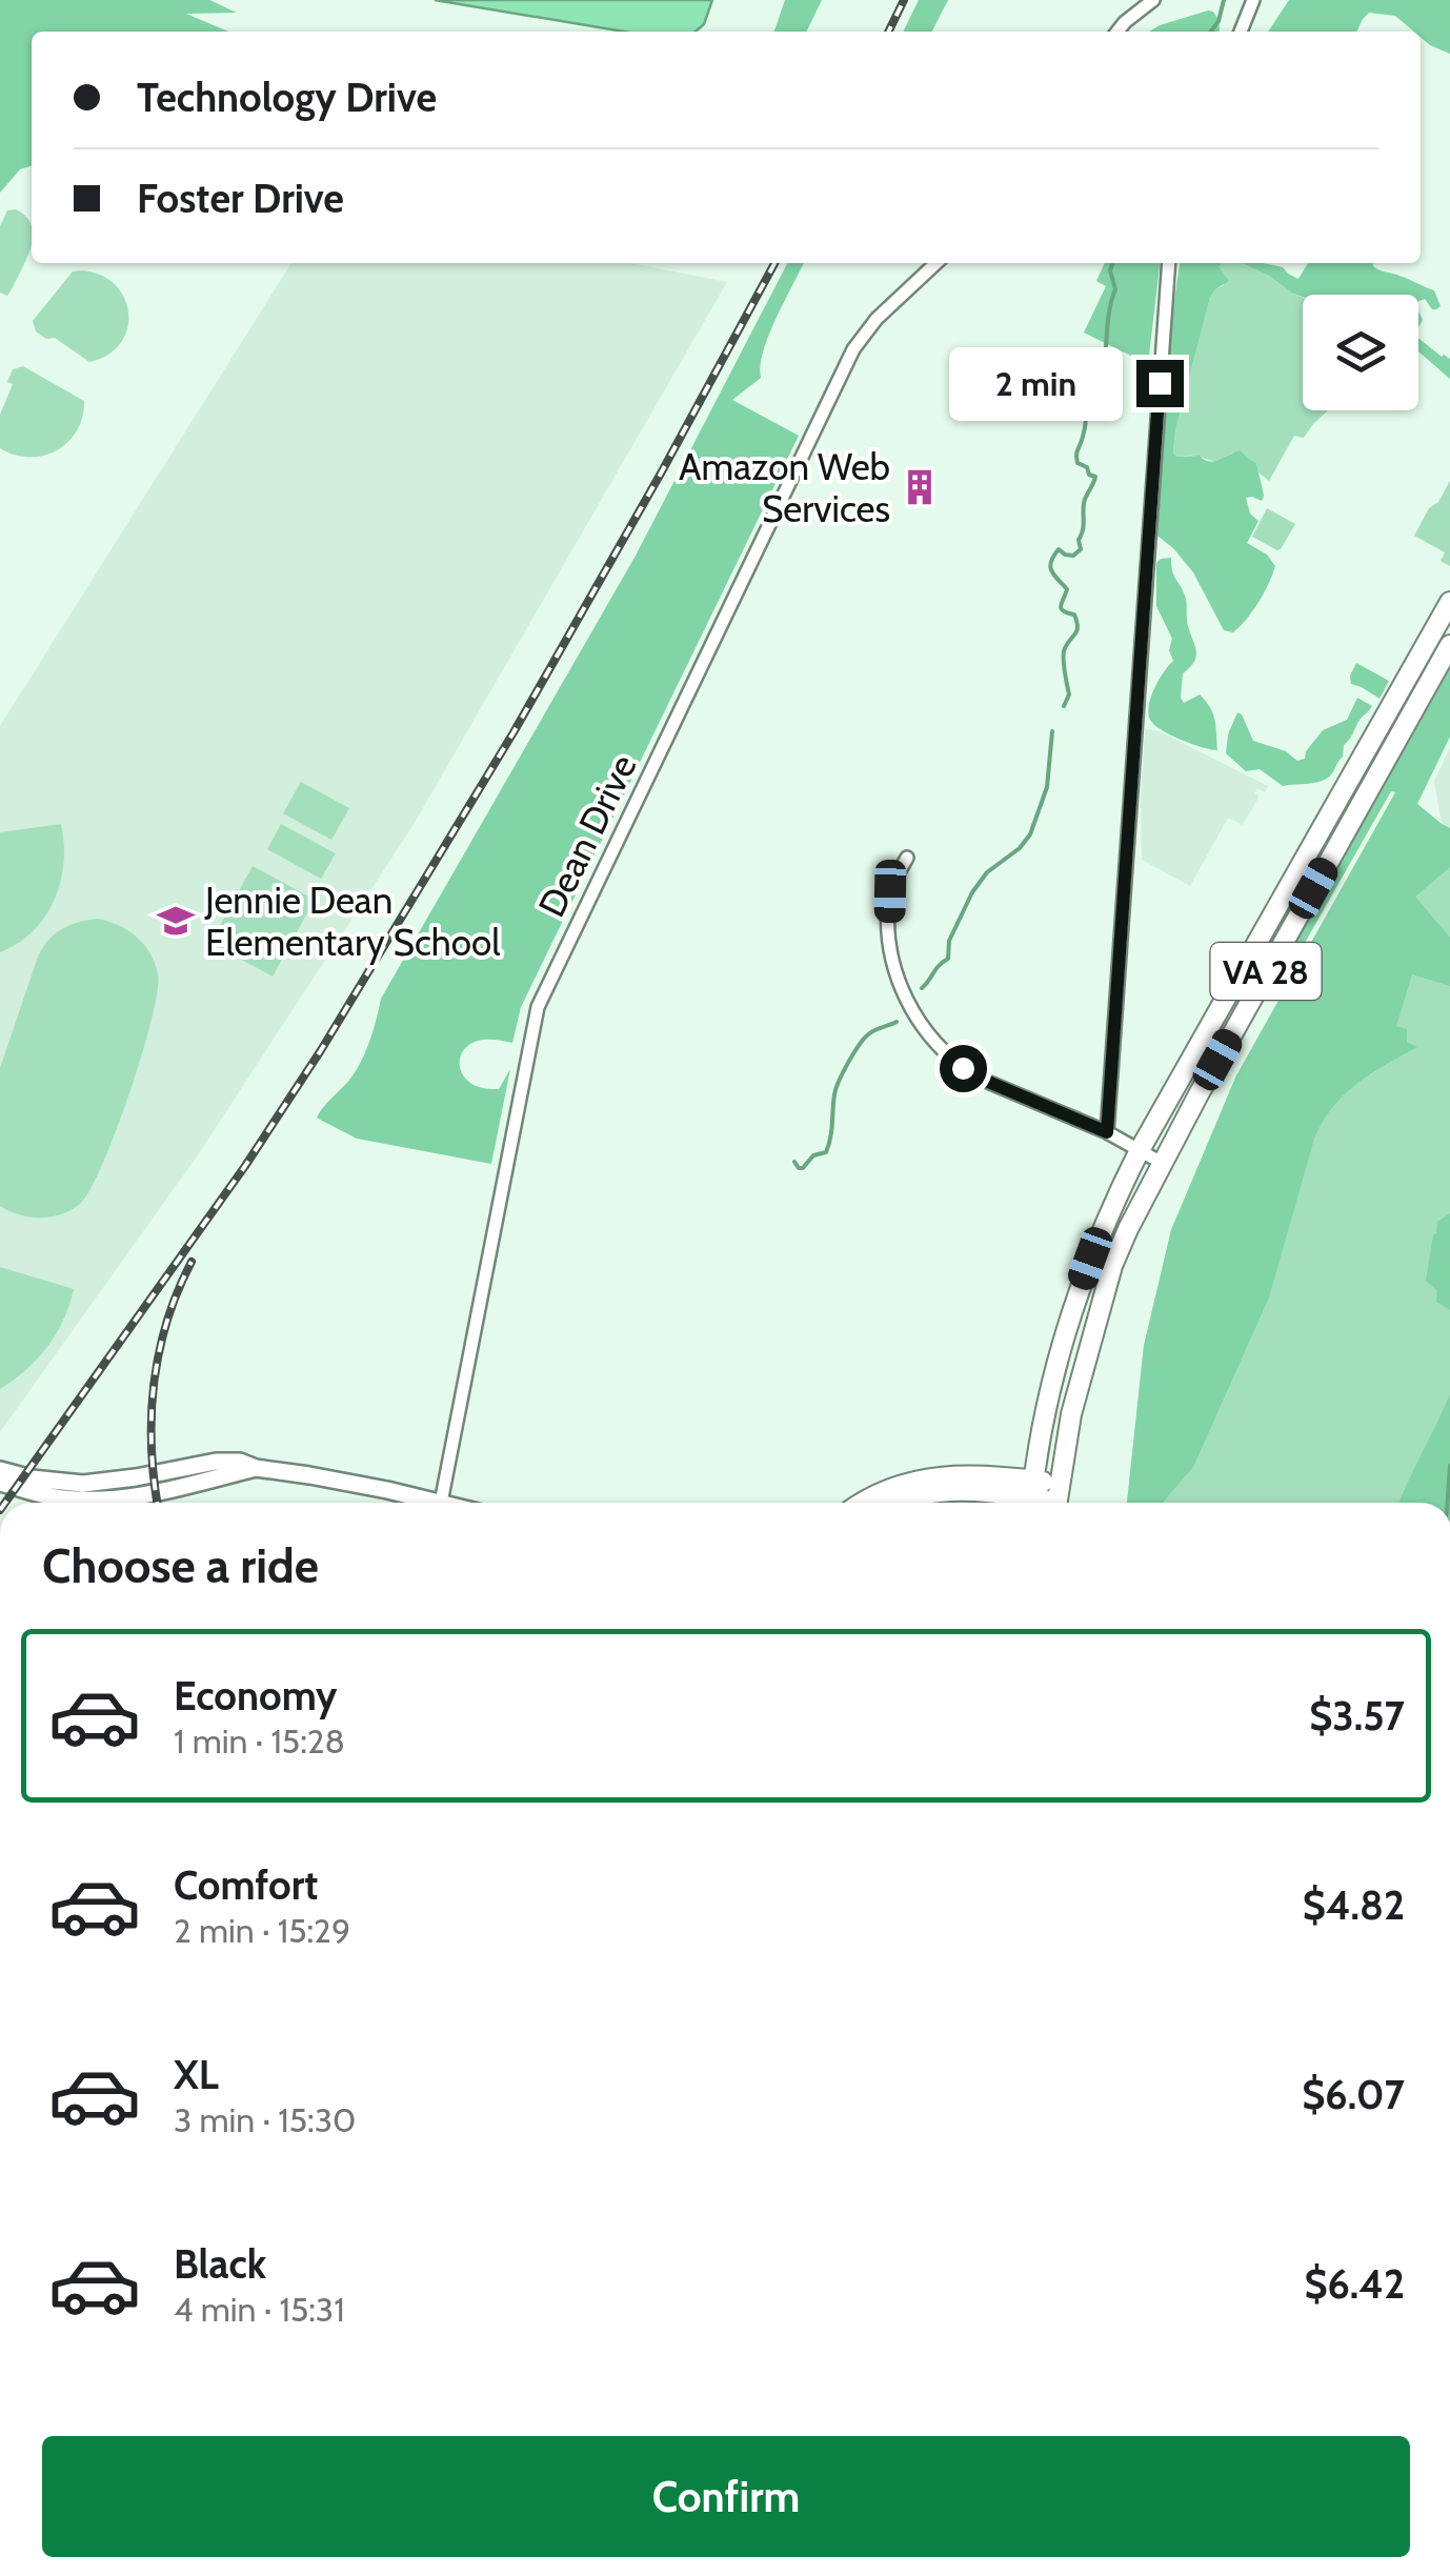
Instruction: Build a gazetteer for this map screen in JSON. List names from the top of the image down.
{
  "streets": {
    "highway": ["VA 28"],
    "street": ["Dean Drive"]
  },
  "places": {
    "building": ["Amazon Web Services"],
    "school or university": ["Jennie Dean Elementary School"]
  },
  "page": {
    "banner": ["Technology Drive", "Foster Drive"],
    "bubble": "2 min",
    "heading": "Choose a ride",
    "list": [
      {
        "name": "Economy",
        "note": "1 min · 15:28",
        "value": "$3.57"
      },
      {
        "name": "Comfort",
        "note": "2 min · 15:29",
        "value": "$4.82"
      },
      {
        "name": "XL",
        "note": "3 min · 15:30",
        "value": "$6.07"
      },
      {
        "name": "Black",
        "note": "4 min · 15:31",
        "value": "$6.42"
      }
    ],
    "buttons": "Confirm"
  }
}
